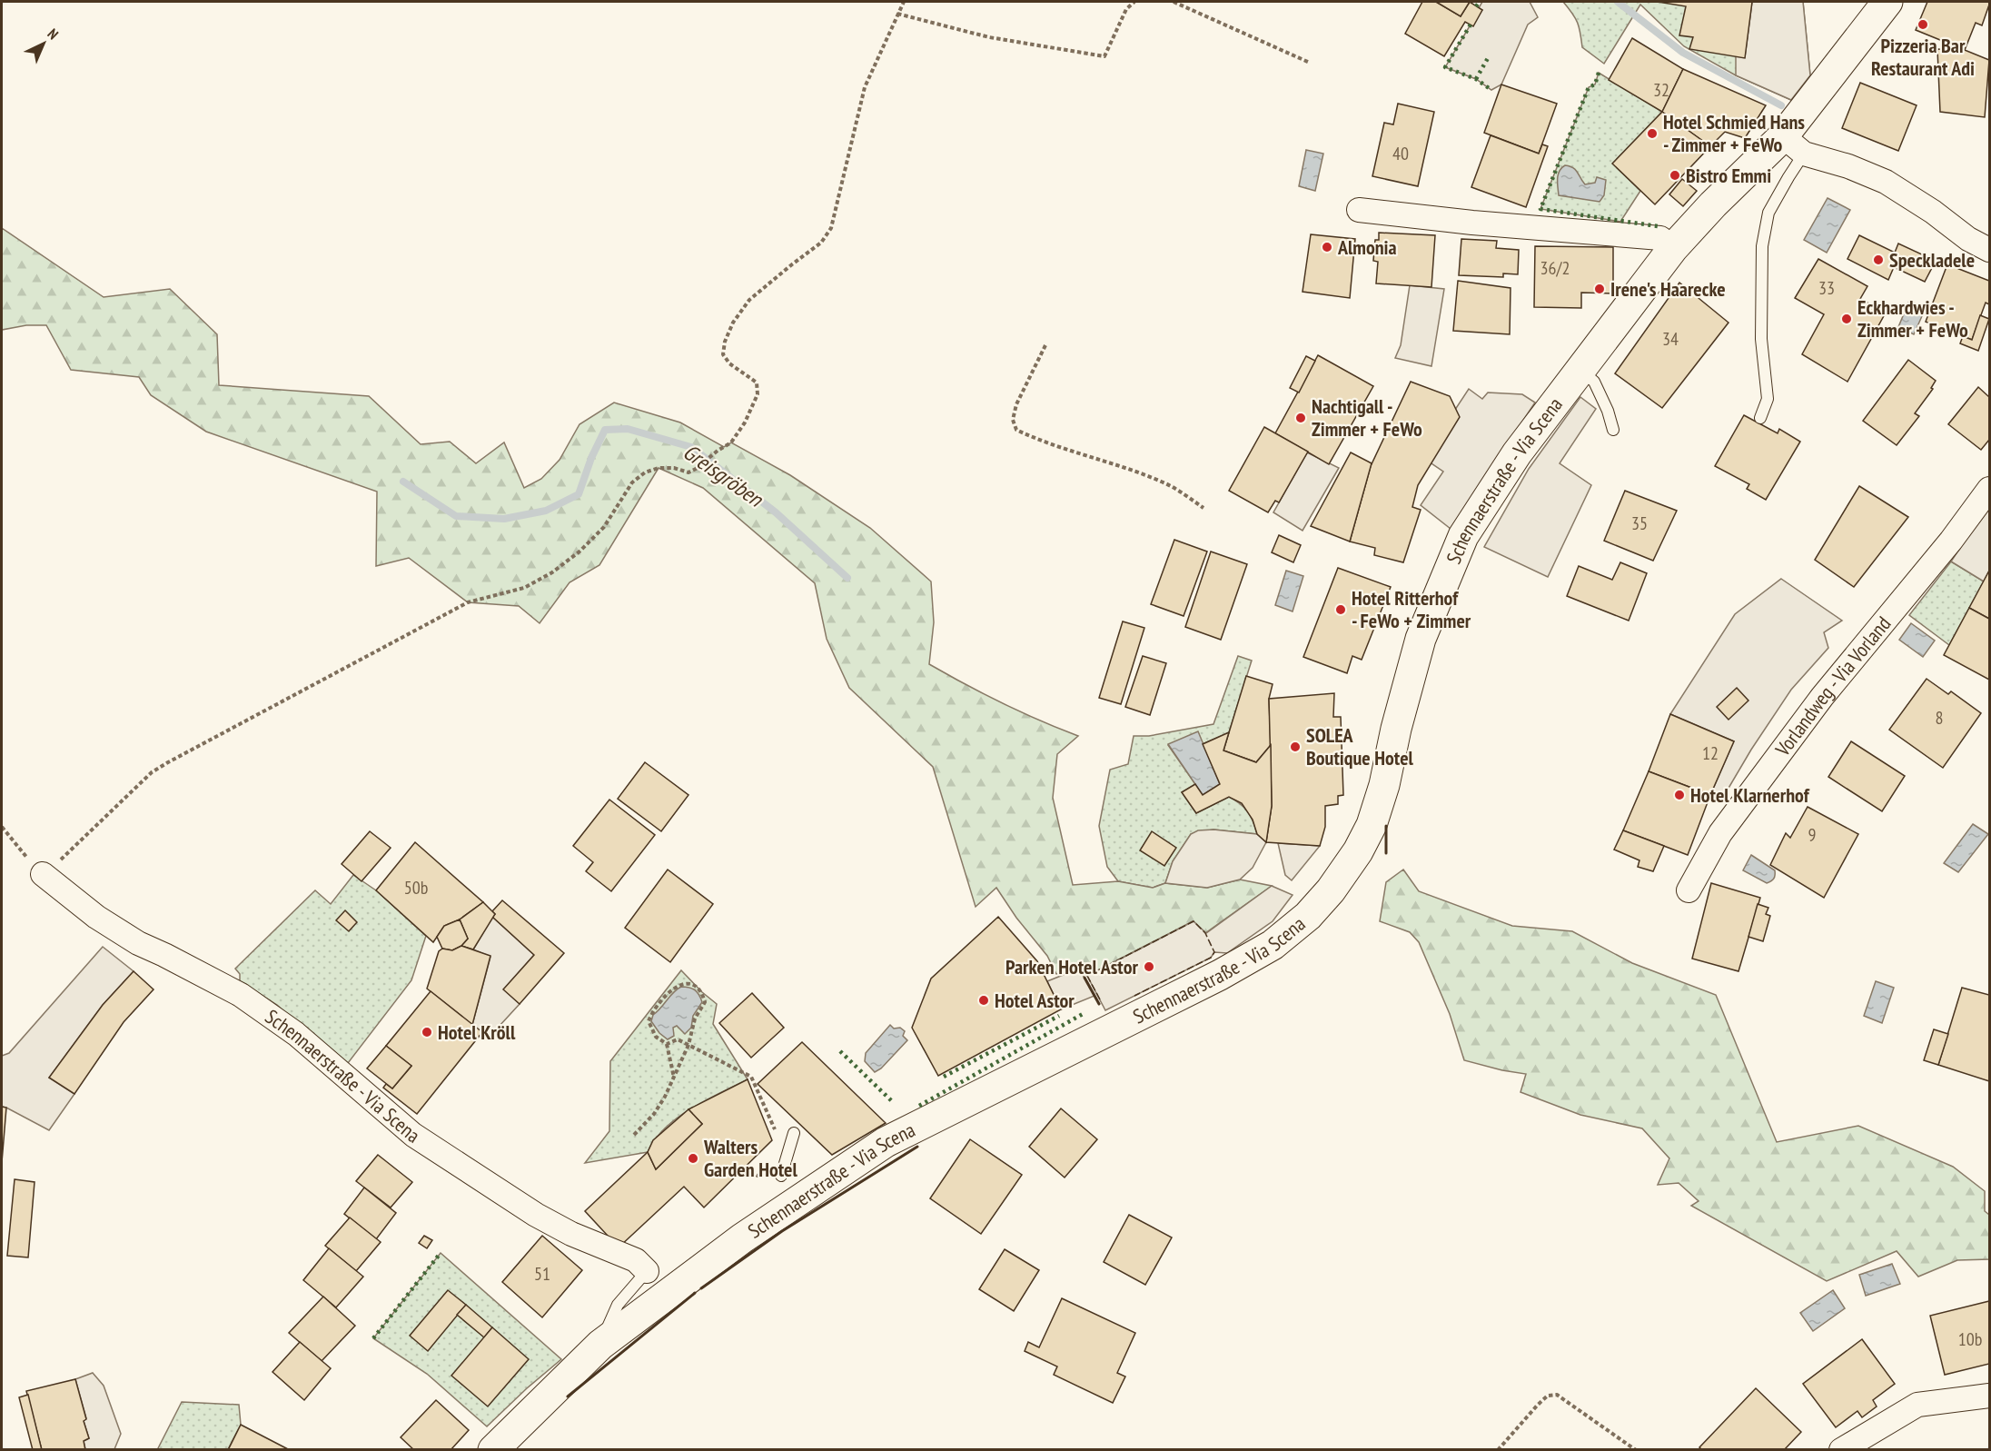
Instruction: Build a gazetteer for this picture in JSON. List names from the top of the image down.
{
  "streets": {
    "street": ["Schennaerstraße - Via Scena", "Vorlandweg - Via Vorland"]
  },
  "water": ["Greisgröben"],
  "places": [
    "Pizzeria Bar Restaurant Adi",
    "Hotel Schmied Hans - Zimmer + FeWo",
    "Bistro Emmi",
    "Almonia",
    "Speckladele",
    "Irene's Haarecke",
    "Eckhardwies - Zimmer + FeWo",
    "Nachtigall - Zimmer + FeWo",
    "Hotel Ritterhof - FeWo + Zimmer",
    "SOLEA Boutique Hotel",
    "Hotel Klarnerhof",
    "Parken Hotel Astor",
    "Hotel Astor",
    "Hotel Kröll",
    "Walters Garden Hotel"
  ],
  "house_numbers": [
    "32",
    "40",
    "36/2",
    "33",
    "34",
    "35",
    "8",
    "12",
    "9",
    "50b",
    "51",
    "10b"
  ],
  "north": "top right"
}
